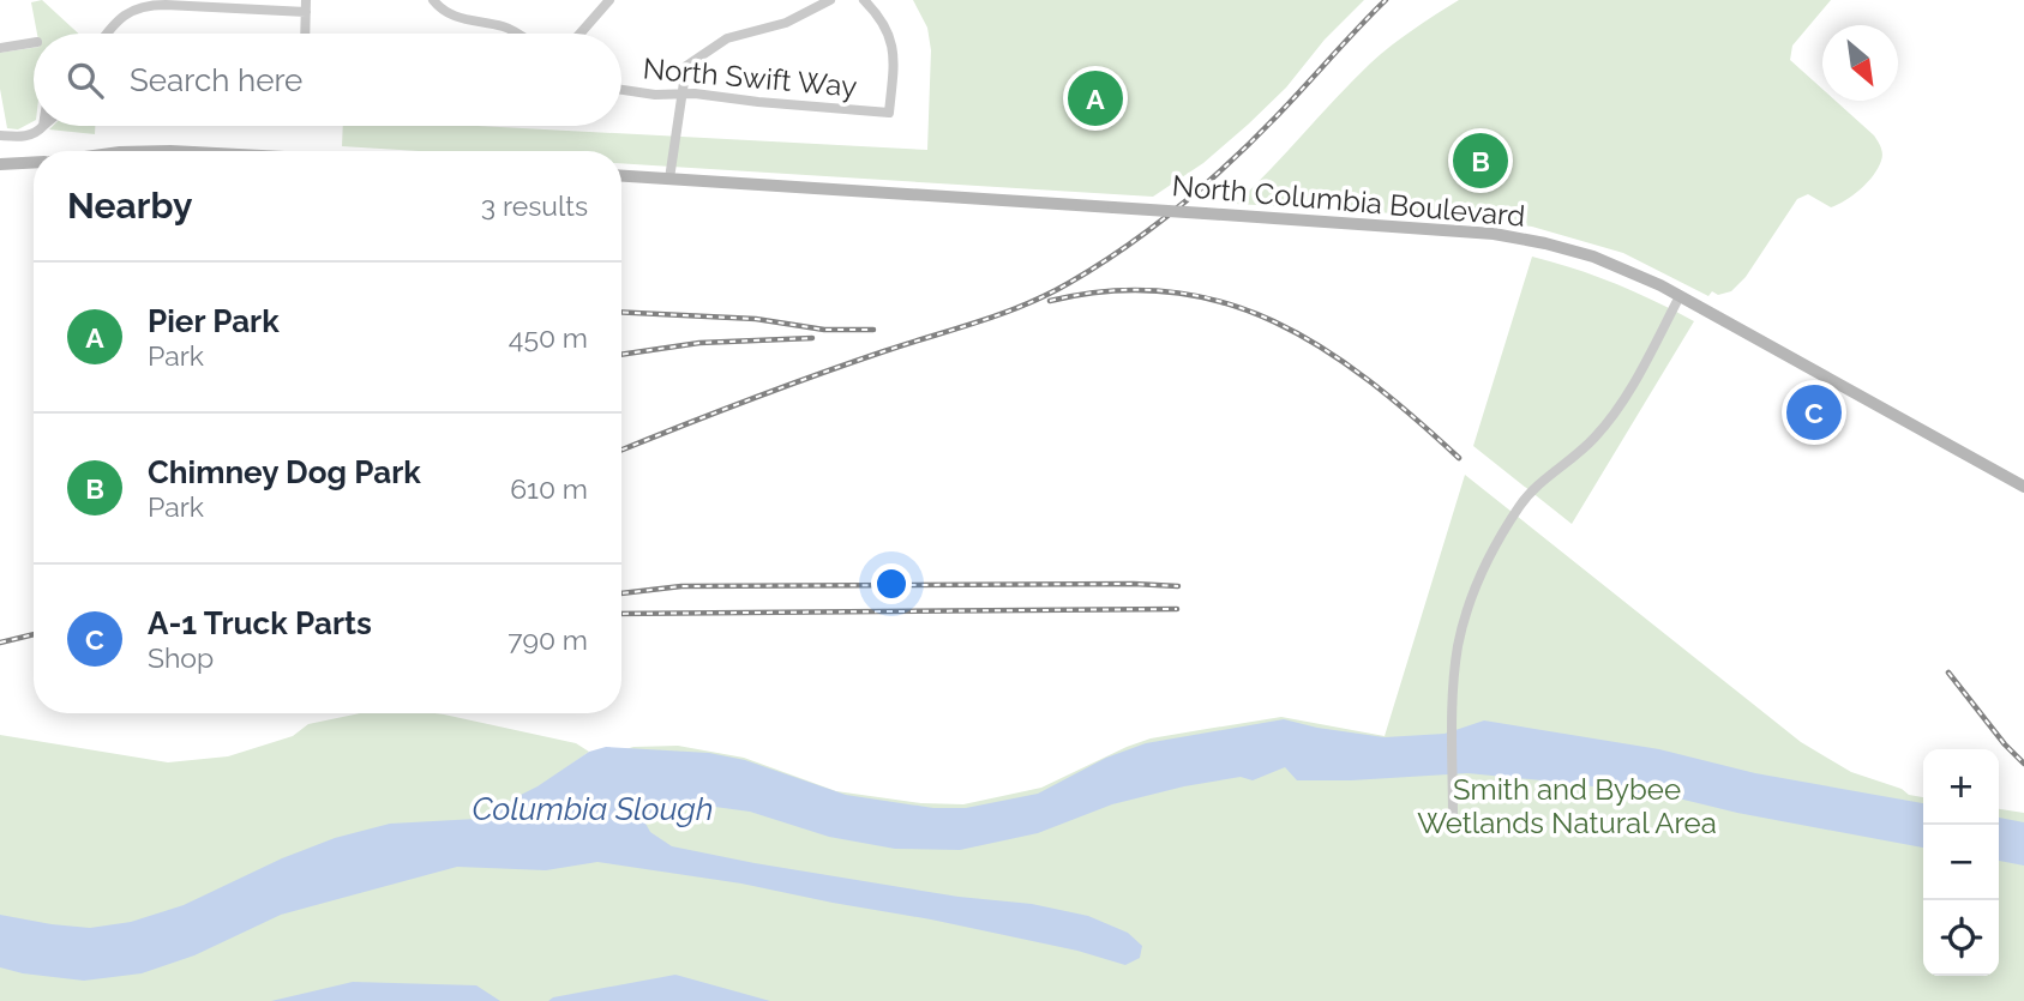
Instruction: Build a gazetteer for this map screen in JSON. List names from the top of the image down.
{
  "streets": {
    "main road": ["North Columbia Boulevard"],
    "street": ["North Swift Way"]
  },
  "water": ["Columbia Slough"],
  "parks": ["Smith and Bybee Wetlands Natural Area"],
  "north": "bottom right",
  "page": {
    "search": "Search here",
    "pins": ["A", "B", "C"],
    "heading": ["Nearby", "3 results"],
    "list": [
      {
        "mark": "A",
        "name": "Pier Park",
        "note": "Park",
        "value": "450 m"
      },
      {
        "mark": "B",
        "name": "Chimney Dog Park",
        "note": "Park",
        "value": "610 m"
      },
      {
        "mark": "C",
        "name": "A-1 Truck Parts",
        "note": "Shop",
        "value": "790 m"
      }
    ],
    "map_buttons": ["+", "−"]
  }
}
